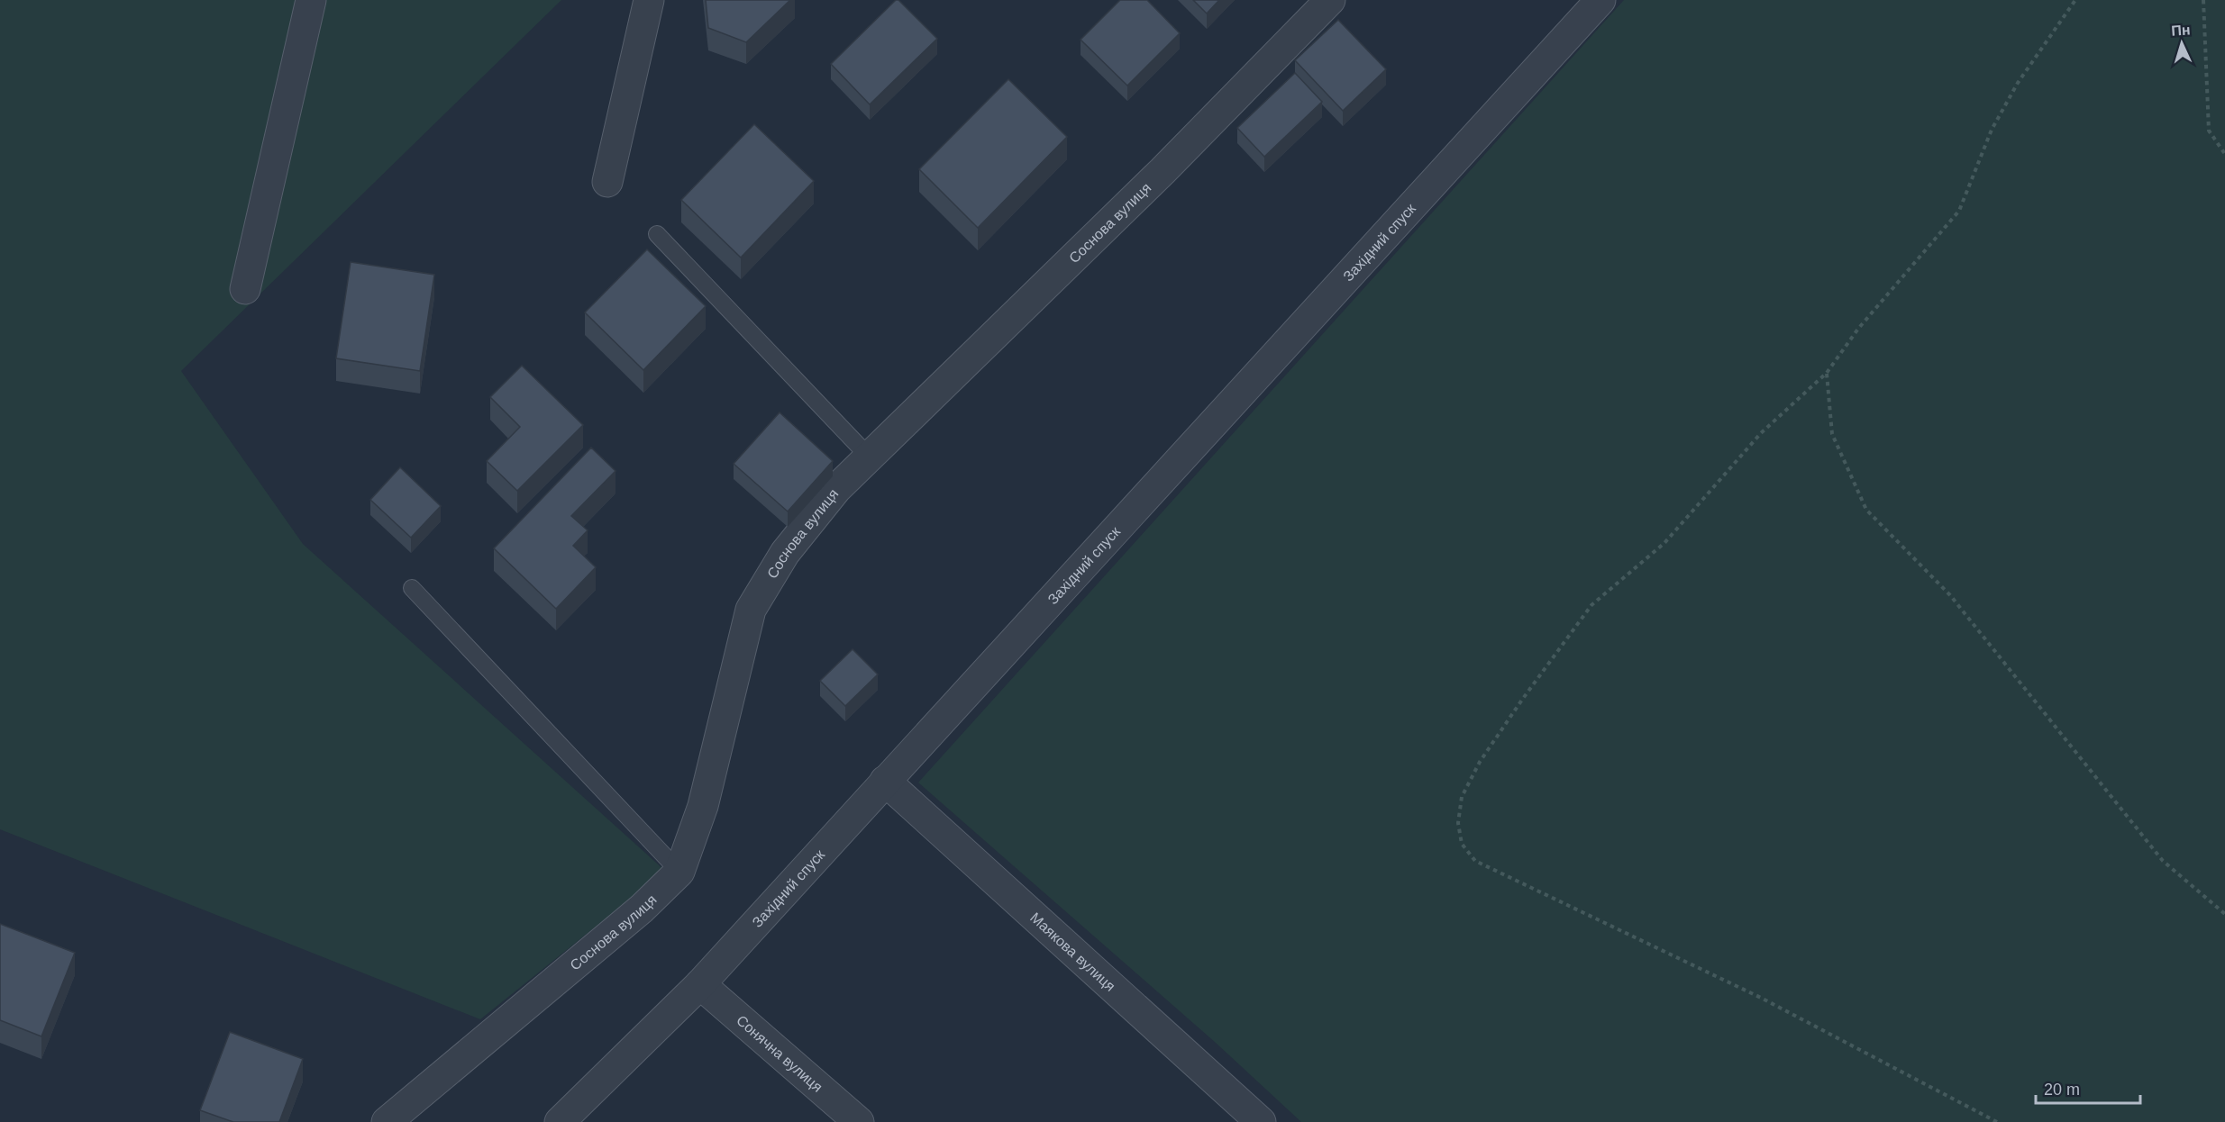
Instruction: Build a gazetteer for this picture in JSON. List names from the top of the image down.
{
  "streets": {
    "street": [
      "Соснова вулиця",
      "Західний спуск",
      "Маякова вулиця",
      "Сонячна вулиця"
    ]
  },
  "crossings": [
    ["Західний спуск", "Маякова вулиця"],
    ["Західний спуск", "Сонячна вулиця"]
  ],
  "scale_bar": "20 m",
  "north": "top"
}
